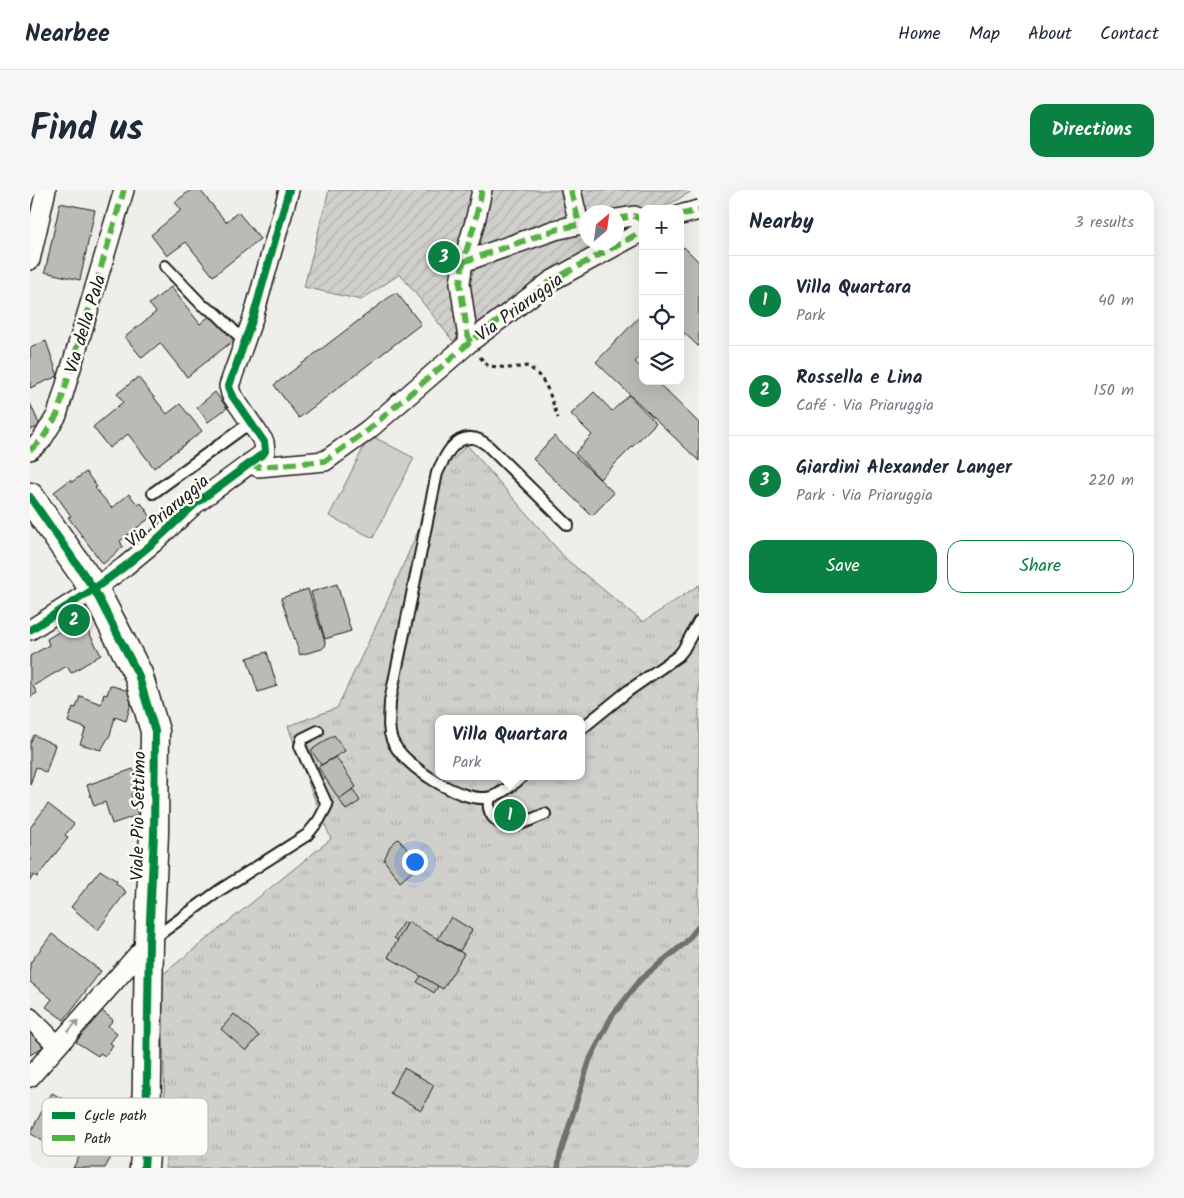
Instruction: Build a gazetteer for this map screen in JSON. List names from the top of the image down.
{
  "streets": {
    "street": ["Via Priaruggia", "Via della Pala", "Viale Pio Settimo"]
  },
  "crossings": [
    ["Via Priaruggia", "Viale Pio Settimo"]
  ],
  "legend": ["Cycle path", "Path"],
  "north": "top right",
  "page": {
    "header": "Nearbee",
    "nav": [
      "Home",
      "Map",
      "About",
      "Contact"
    ],
    "title": "Find us",
    "buttons": [
      "Directions",
      ["Save", "Share"]
    ],
    "heading": ["Nearby", "3 results"],
    "map_buttons": ["+", "−"],
    "pins": ["3", "2", "1"],
    "list": [
      {
        "mark": "1",
        "name": "Villa Quartara",
        "note": "Park",
        "value": "40 m"
      },
      {
        "mark": "2",
        "name": "Rossella e Lina",
        "note": "Café · Via Priaruggia",
        "value": "150 m"
      },
      {
        "mark": "3",
        "name": "Giardini Alexander Langer",
        "note": "Park · Via Priaruggia",
        "value": "220 m"
      }
    ],
    "popup": ["Villa Quartara", "Park"]
  }
}
